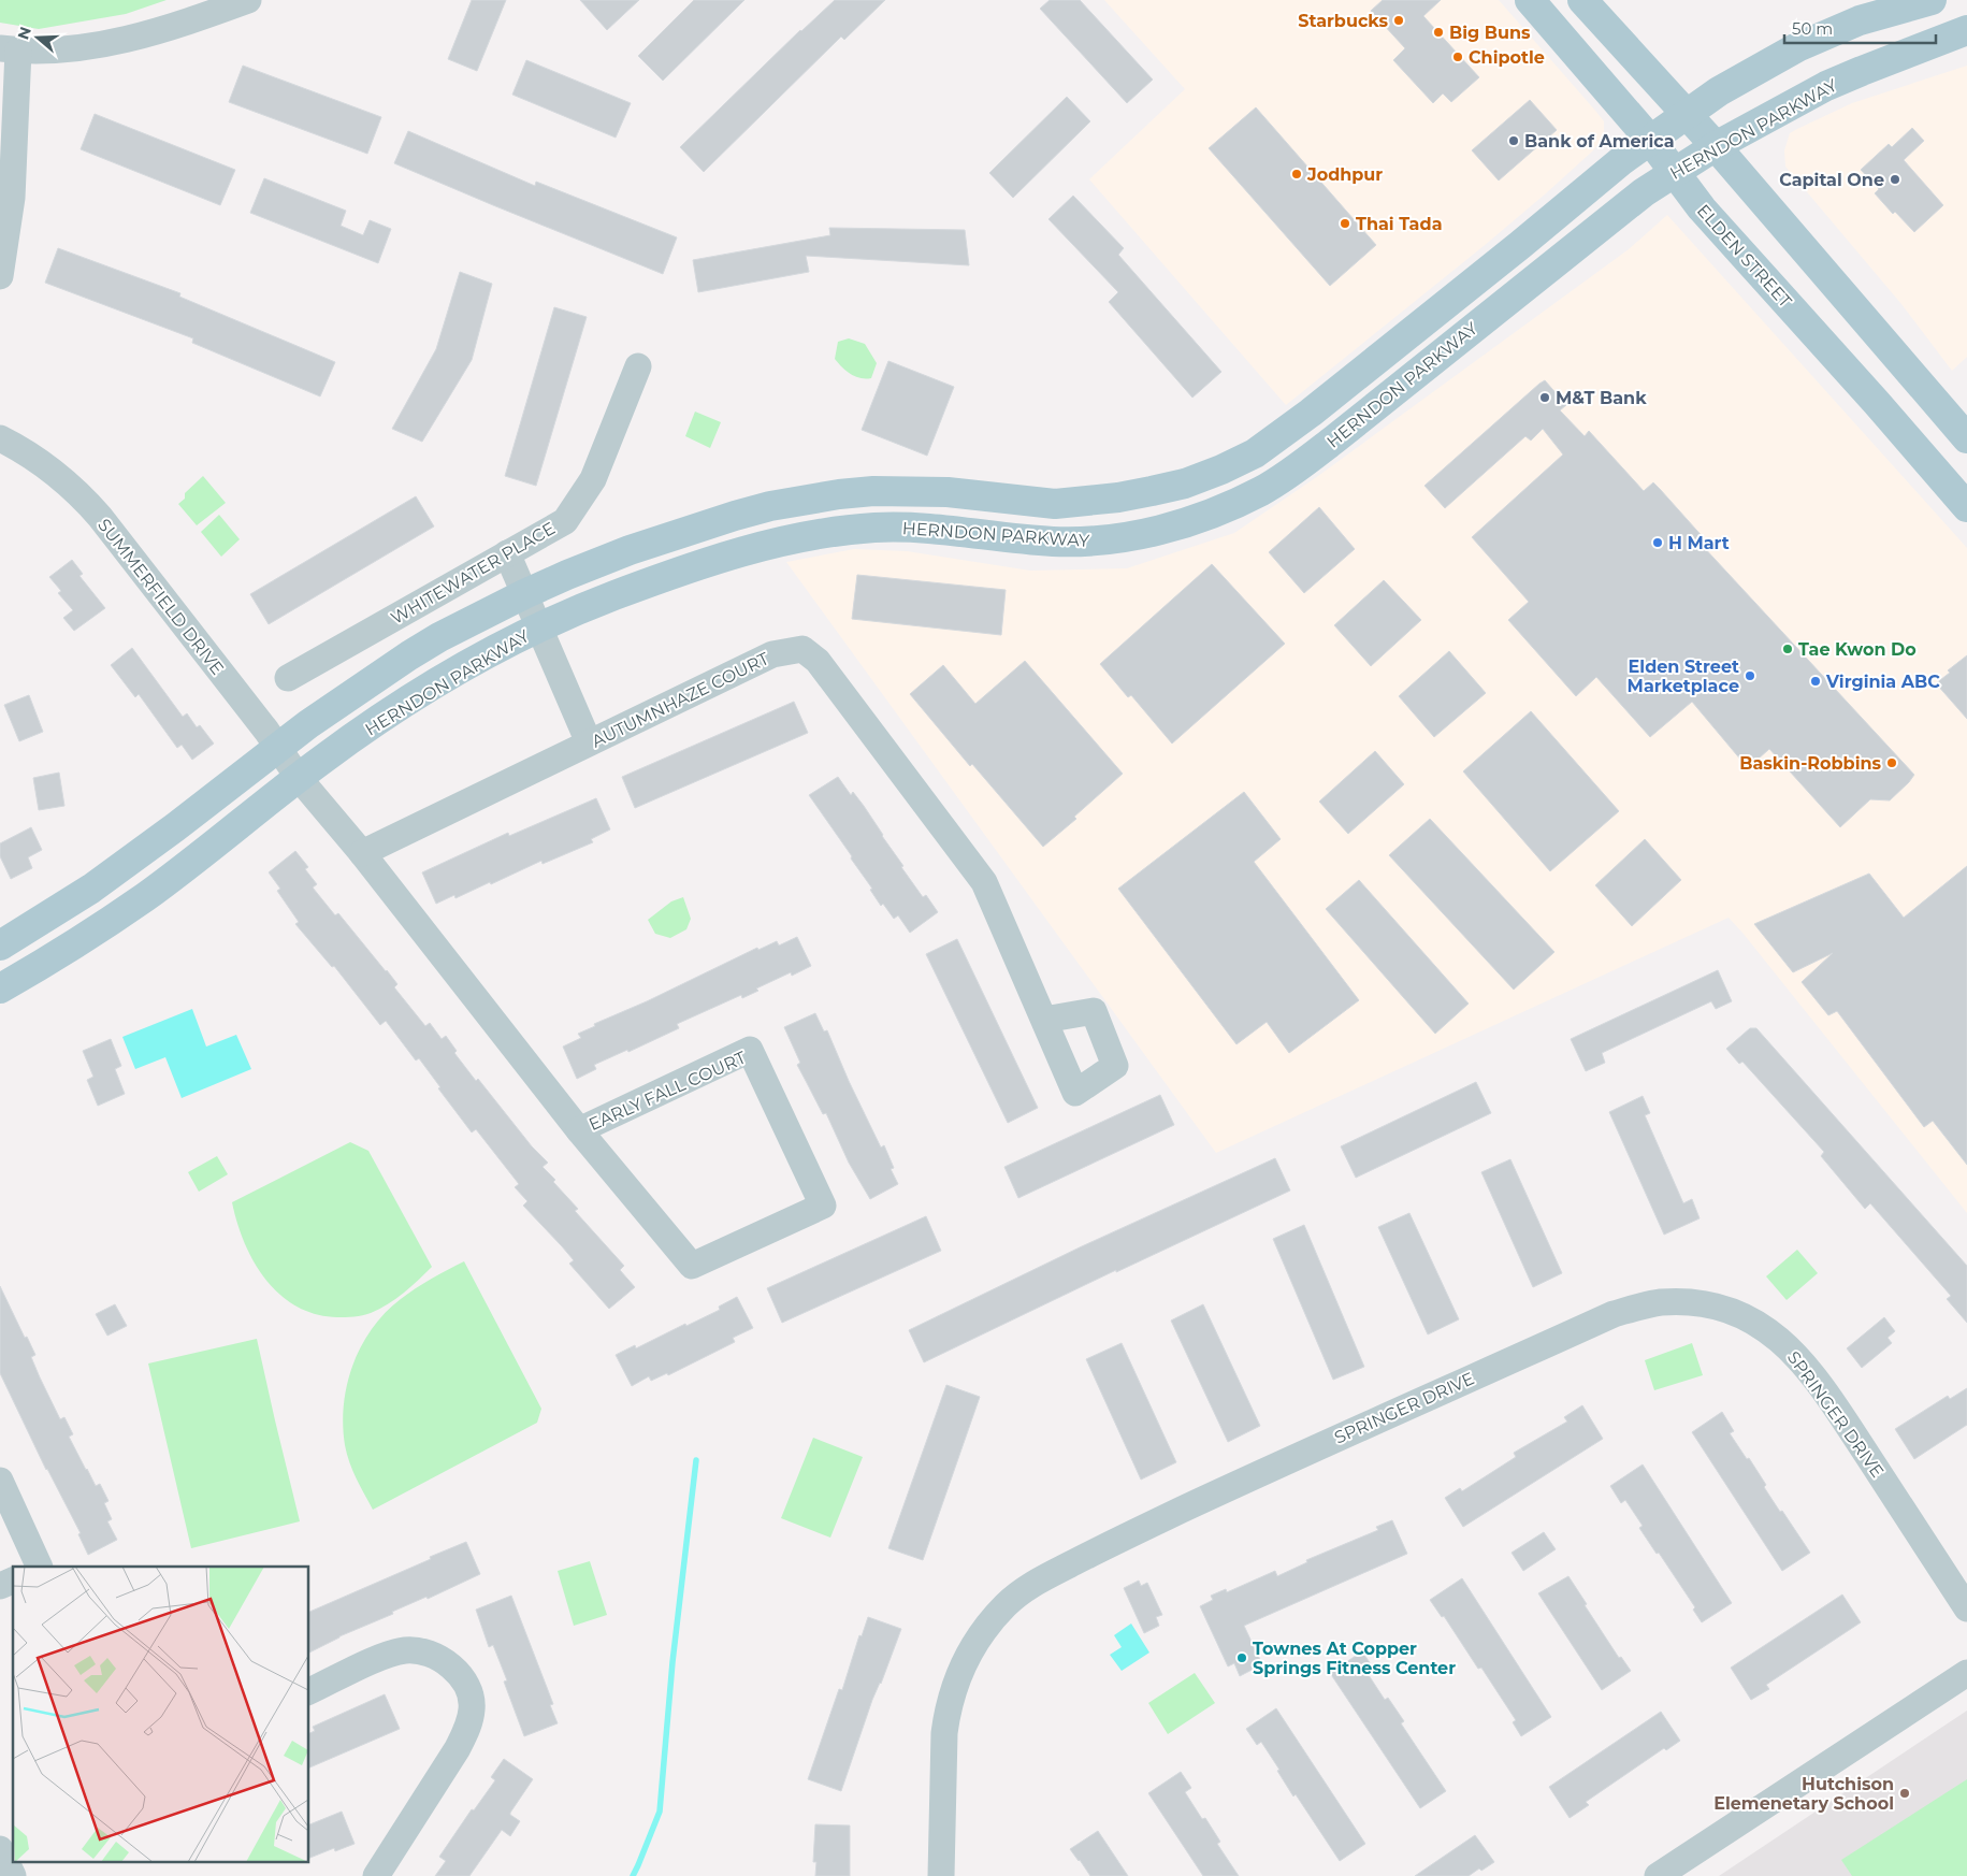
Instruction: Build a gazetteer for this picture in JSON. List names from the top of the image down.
{
  "streets": {
    "main road": ["HERNDON PARKWAY", "ELDEN STREET"],
    "street": [
      "WHITEWATER PLACE",
      "SUMMERFIELD DRIVE",
      "AUTUMNHAZE COURT",
      "EARLY FALL COURT",
      "SPRINGER DRIVE"
    ]
  },
  "crossings": [
    ["HERNDON PARKWAY", "ELDEN STREET"],
    ["HERNDON PARKWAY", "SUMMERFIELD DRIVE"],
    ["HERNDON PARKWAY", "EARLY FALL COURT"],
    ["SUMMERFIELD DRIVE", "EARLY FALL COURT"],
    ["AUTUMNHAZE COURT", "EARLY FALL COURT"]
  ],
  "places": [
    "Starbucks",
    "Big Buns",
    "Chipotle",
    "Bank of America",
    "Jodhpur",
    "Capital One",
    "Thai Tada",
    "M&T Bank",
    "H Mart",
    "Tae Kwon Do",
    "Elden Street Marketplace",
    "Virginia ABC",
    "Baskin-Robbins",
    "Townes At Copper Springs Fitness Center",
    "Hutchison Elemenetary School"
  ],
  "scale_bar": "50 m",
  "north": "left"
}
